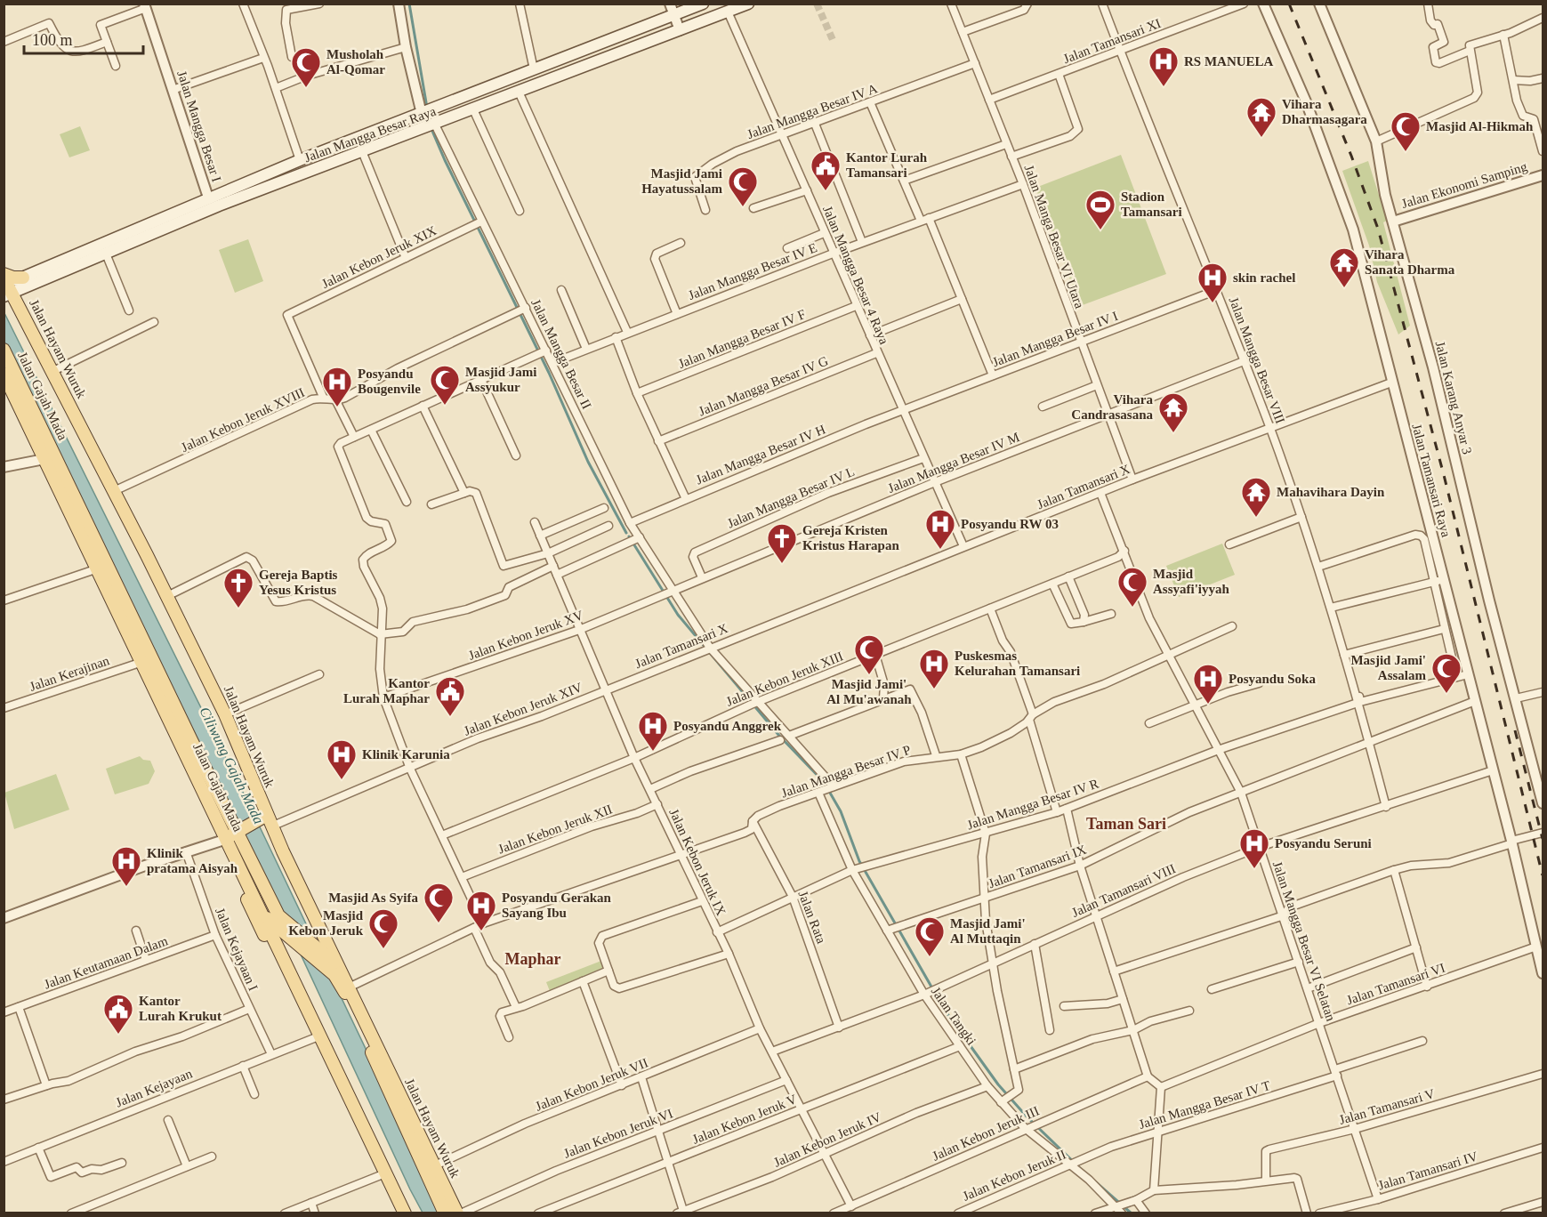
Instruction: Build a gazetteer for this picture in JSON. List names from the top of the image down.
{
  "streets": {
    "main road": ["Jalan Mangga Besar Raya", "Jalan Hayam Wuruk", "Jalan Gajah Mada"],
    "street": [
      "Jalan Tamansari XI",
      "Jalan Mangga Besar IV A",
      "Jalan Mangga Besar I",
      "Jalan Ekonomi Samping",
      "Jalan Manga Besar VI Utara",
      "Jalan Kebon Jeruk XIX",
      "Jalan Mangga Besar IV E",
      "Jalan Mangga Besar 4 Raya",
      "Jalan Mangga Besar IV F",
      "Jalan Mangga Besar IV I",
      "Jalan Mangga Besar II",
      "Jalan Mangga Besar VIII",
      "Jalan Mangga Besar IV G",
      "Jalan Karang Anyar 3",
      "Jalan Kebon Jeruk XVIII",
      "Jalan Mangga Besar IV H",
      "Jalan Mangga Besar IV M",
      "Jalan Tamansari Raya",
      "Jalan Tamansari X",
      "Jalan Mangga Besar IV L",
      "Jalan Kebon Jeruk XV",
      "Jalan Kerajinan",
      "Jalan Kebon Jeruk XIII",
      "Jalan Kebon Jeruk XIV",
      "Jalan Mangga Besar IV P",
      "Jalan Mangga Besar IV R",
      "Jalan Kebon Jeruk XII",
      "Jalan Kebon Jeruk IX",
      "Jalan Tamansari IX",
      "Jalan Tamansari VIII",
      "Jalan Rata",
      "Jalan Mangga Besar VI Selatan",
      "Jalan Kejayaan I",
      "Jalan Keutamaan Dalam",
      "Jalan Tamansari VI",
      "Jalan Tangki",
      "Jalan Kebon Jeruk VII",
      "Jalan Kejayaan",
      "Jalan Mangga Besar IV T",
      "Jalan Tamansari V",
      "Jalan Kebon Jeruk V",
      "Jalan Kebon Jeruk VI",
      "Jalan Kebon Jeruk III",
      "Jalan Kebon Jeruk IV",
      "Jalan Tamansari IV",
      "Jalan Kebon Jeruk II"
    ]
  },
  "crossings": [
    ["Jalan Tamansari XI", "Jalan Manga Besar VI Utara"],
    ["Jalan Tamansari XI", "Jalan Mangga Besar VIII"],
    ["Jalan Mangga Besar IV A", "Jalan Manga Besar VI Utara"],
    ["Jalan Mangga Besar IV A", "Jalan Mangga Besar 4 Raya"],
    ["Jalan Mangga Besar I", "Jalan Mangga Besar Raya"],
    ["Jalan Mangga Besar Raya", "Jalan Mangga Besar 4 Raya"],
    ["Jalan Mangga Besar Raya", "Jalan Hayam Wuruk"],
    ["Jalan Mangga Besar Raya", "Jalan Mangga Besar II"],
    ["Jalan Ekonomi Samping", "Jalan Karang Anyar 3"],
    ["Jalan Manga Besar VI Utara", "Jalan Mangga Besar IV E"],
    ["Jalan Manga Besar VI Utara", "Jalan Mangga Besar IV I"],
    ["Jalan Manga Besar VI Utara", "Jalan Mangga Besar IV M"],
    ["Jalan Manga Besar VI Utara", "Jalan Tamansari X"],
    ["Jalan Kebon Jeruk XIX", "Jalan Mangga Besar II"],
    ["Jalan Kebon Jeruk XIX", "Jalan Kebon Jeruk XVIII"],
    ["Jalan Mangga Besar IV E", "Jalan Mangga Besar 4 Raya"],
    ["Jalan Mangga Besar IV E", "Jalan Mangga Besar II"],
    ["Jalan Mangga Besar 4 Raya", "Jalan Mangga Besar IV F"],
    ["Jalan Mangga Besar 4 Raya", "Jalan Mangga Besar IV I"],
    ["Jalan Mangga Besar 4 Raya", "Jalan Mangga Besar IV G"],
    ["Jalan Mangga Besar 4 Raya", "Jalan Mangga Besar IV H"],
    ["Jalan Mangga Besar 4 Raya", "Jalan Mangga Besar IV M"],
    ["Jalan Mangga Besar 4 Raya", "Jalan Tamansari X"],
    ["Jalan Mangga Besar 4 Raya", "Jalan Mangga Besar IV L"],
    ["Jalan Mangga Besar IV I", "Jalan Mangga Besar VIII"],
    ["Jalan Mangga Besar IV I", "Jalan Mangga Besar IV H"],
    ["Jalan Hayam Wuruk", "Jalan Gajah Mada"],
    ["Jalan Hayam Wuruk", "Jalan Kebon Jeruk XVIII"],
    ["Jalan Hayam Wuruk", "Jalan Kebon Jeruk XIV"],
    ["Jalan Hayam Wuruk", "Jalan Mangga Besar IV P"],
    ["Jalan Hayam Wuruk", "Jalan Kebon Jeruk VII"],
    ["Jalan Hayam Wuruk", "Jalan Kebon Jeruk VI"],
    ["Jalan Mangga Besar II", "Jalan Mangga Besar IV H"],
    ["Jalan Mangga Besar II", "Jalan Mangga Besar IV M"],
    ["Jalan Mangga Besar II", "Jalan Tamansari X"],
    ["Jalan Mangga Besar II", "Jalan Kebon Jeruk XV"],
    ["Jalan Mangga Besar II", "Jalan Kebon Jeruk XIII"],
    ["Jalan Mangga Besar II", "Jalan Mangga Besar IV P"],
    ["Jalan Mangga Besar VIII", "Jalan Mangga Besar IV M"],
    ["Jalan Mangga Besar VIII", "Jalan Tamansari X"],
    ["Jalan Mangga Besar VIII", "Jalan Mangga Besar IV R"],
    ["Jalan Gajah Mada", "Jalan Kerajinan"],
    ["Jalan Mangga Besar IV M", "Jalan Mangga Besar IV L"],
    ["Jalan Mangga Besar IV M", "Jalan Kebon Jeruk XV"],
    ["Jalan Tamansari Raya", "Jalan Tamansari X"],
    ["Jalan Tamansari Raya", "Jalan Tamansari IX"],
    ["Jalan Tamansari Raya", "Jalan Tamansari VIII"],
    ["Jalan Tamansari Raya", "Jalan Tamansari VI"],
    ["Jalan Tamansari X", "Jalan Kebon Jeruk XIV"],
    ["Jalan Tamansari X", "Jalan Kebon Jeruk IX"],
    ["Jalan Tamansari X", "Jalan Mangga Besar VI Selatan"],
    ["Jalan Kebon Jeruk XV", "Jalan Kebon Jeruk IX"],
    ["Jalan Kebon Jeruk XIII", "Jalan Kebon Jeruk IX"],
    ["Jalan Kebon Jeruk XIII", "Jalan Mangga Besar VI Selatan"],
    ["Jalan Kebon Jeruk XIV", "Jalan Kebon Jeruk IX"],
    ["Jalan Mangga Besar IV P", "Jalan Kebon Jeruk IX"],
    ["Jalan Mangga Besar IV P", "Jalan Rata"],
    ["Jalan Mangga Besar IV P", "Jalan Mangga Besar VI Selatan"],
    ["Jalan Mangga Besar IV P", "Jalan Tangki"],
    ["Jalan Mangga Besar IV R", "Jalan Kebon Jeruk IX"],
    ["Jalan Mangga Besar IV R", "Jalan Rata"],
    ["Jalan Mangga Besar IV R", "Jalan Mangga Besar VI Selatan"],
    ["Jalan Mangga Besar IV R", "Jalan Tangki"],
    ["Jalan Kebon Jeruk XII", "Jalan Kebon Jeruk IX"],
    ["Jalan Kebon Jeruk IX", "Jalan Tamansari VIII"],
    ["Jalan Kebon Jeruk IX", "Jalan Kebon Jeruk VII"],
    ["Jalan Kebon Jeruk IX", "Jalan Kebon Jeruk V"],
    ["Jalan Kebon Jeruk IX", "Jalan Kebon Jeruk VI"],
    ["Jalan Kebon Jeruk IX", "Jalan Kebon Jeruk III"],
    ["Jalan Kebon Jeruk IX", "Jalan Kebon Jeruk IV"],
    ["Jalan Tamansari IX", "Jalan Mangga Besar VI Selatan"],
    ["Jalan Tamansari IX", "Jalan Tangki"],
    ["Jalan Tamansari VIII", "Jalan Rata"],
    ["Jalan Tamansari VIII", "Jalan Mangga Besar VI Selatan"],
    ["Jalan Tamansari VIII", "Jalan Tangki"],
    ["Jalan Mangga Besar VI Selatan", "Jalan Tamansari VI"],
    ["Jalan Mangga Besar VI Selatan", "Jalan Mangga Besar IV T"],
    ["Jalan Mangga Besar VI Selatan", "Jalan Tamansari V"],
    ["Jalan Mangga Besar VI Selatan", "Jalan Tamansari IV"],
    ["Jalan Kejayaan I", "Jalan Keutamaan Dalam"],
    ["Jalan Kejayaan I", "Jalan Kejayaan"],
    ["Jalan Tangki", "Jalan Kebon Jeruk V"],
    ["Jalan Tangki", "Jalan Kebon Jeruk III"],
    ["Jalan Tangki", "Jalan Kebon Jeruk IV"],
    ["Jalan Tangki", "Jalan Kebon Jeruk II"],
    ["Jalan Mangga Besar IV T", "Jalan Kebon Jeruk II"]
  ],
  "districts": ["Taman Sari", "Maphar"],
  "water": ["Ciliwung Gajah Mada"],
  "places": {
    "hospital": [
      "RS MANUELA",
      "skin rachel",
      "Posyandu Bougenvile",
      "Posyandu RW 03",
      "Puskesmas Kelurahan Tamansari",
      "Posyandu Soka",
      "Posyandu Anggrek",
      "Klinik Karunia",
      "Posyandu Seruni",
      "Klinik pratama Aisyah",
      "Posyandu Gerakan Sayang Ibu"
    ],
    "mosque": [
      "Musholah Al-Qomar",
      "Masjid Al-Hikmah",
      "Masjid Jami Hayatussalam",
      "Masjid Jami Assyukur",
      "Masjid Assyafi'iyyah",
      "Masjid Jami' Al Mu'awanah",
      "Masjid Jami' Assalam",
      "Masjid As Syifa",
      "Masjid Kebon Jeruk",
      "Masjid Jami' Al Muttaqin"
    ],
    "temple": [
      "Vihara Dharmasagara",
      "Vihara Sanata Dharma",
      "Vihara Candrasasana",
      "Mahavihara Dayin"
    ],
    "public building": ["Kantor Lurah Tamansari", "Kantor Lurah Maphar", "Kantor Lurah Krukut"],
    "sports": ["Stadion Tamansari"],
    "church": ["Gereja Kristen Kristus Harapan", "Gereja Baptis Yesus Kristus"]
  },
  "scale_bar": "100 m"
}
